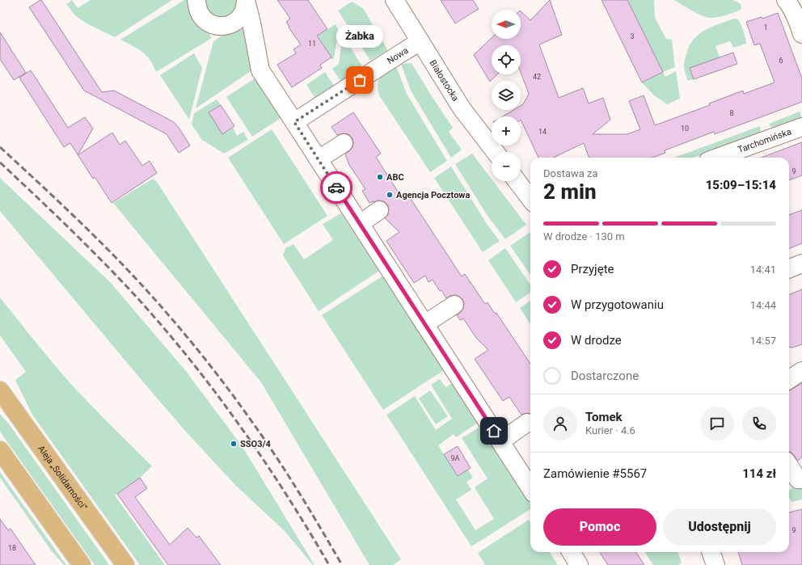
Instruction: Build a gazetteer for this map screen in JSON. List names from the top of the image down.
{
  "streets": {
    "main road": ["Aleja „Solidarności”"],
    "street": ["Nowa", "Białostocka", "Tarchomińska"]
  },
  "crossings": [
    ["Nowa", "Białostocka"]
  ],
  "places": [
    "Żabka",
    "ABC",
    "Agencja Pocztowa",
    "SSO3/4"
  ],
  "house_numbers": [
    "1",
    "3",
    "11",
    "6",
    "42",
    "8",
    "10",
    "14",
    "9",
    "9A",
    "9",
    "18"
  ],
  "north": "left",
  "page": {
    "map_buttons": ["+", "−"],
    "bubble": "Żabka",
    "heading": ["2 min", "Dostawa za", "15:09–15:14"],
    "panel": [
      "Tomek",
      "Kurier · 4.6",
      "Zamówienie #5567",
      "114 zł"
    ],
    "bar": "W drodze · 130 m",
    "list": [
      ["Przyjęte", "14:41"],
      ["W przygotowaniu", "14:44"],
      ["W drodze", "14:57"],
      "Dostarczone"
    ],
    "buttons": ["Pomoc", "Udostępnij"]
  }
}
